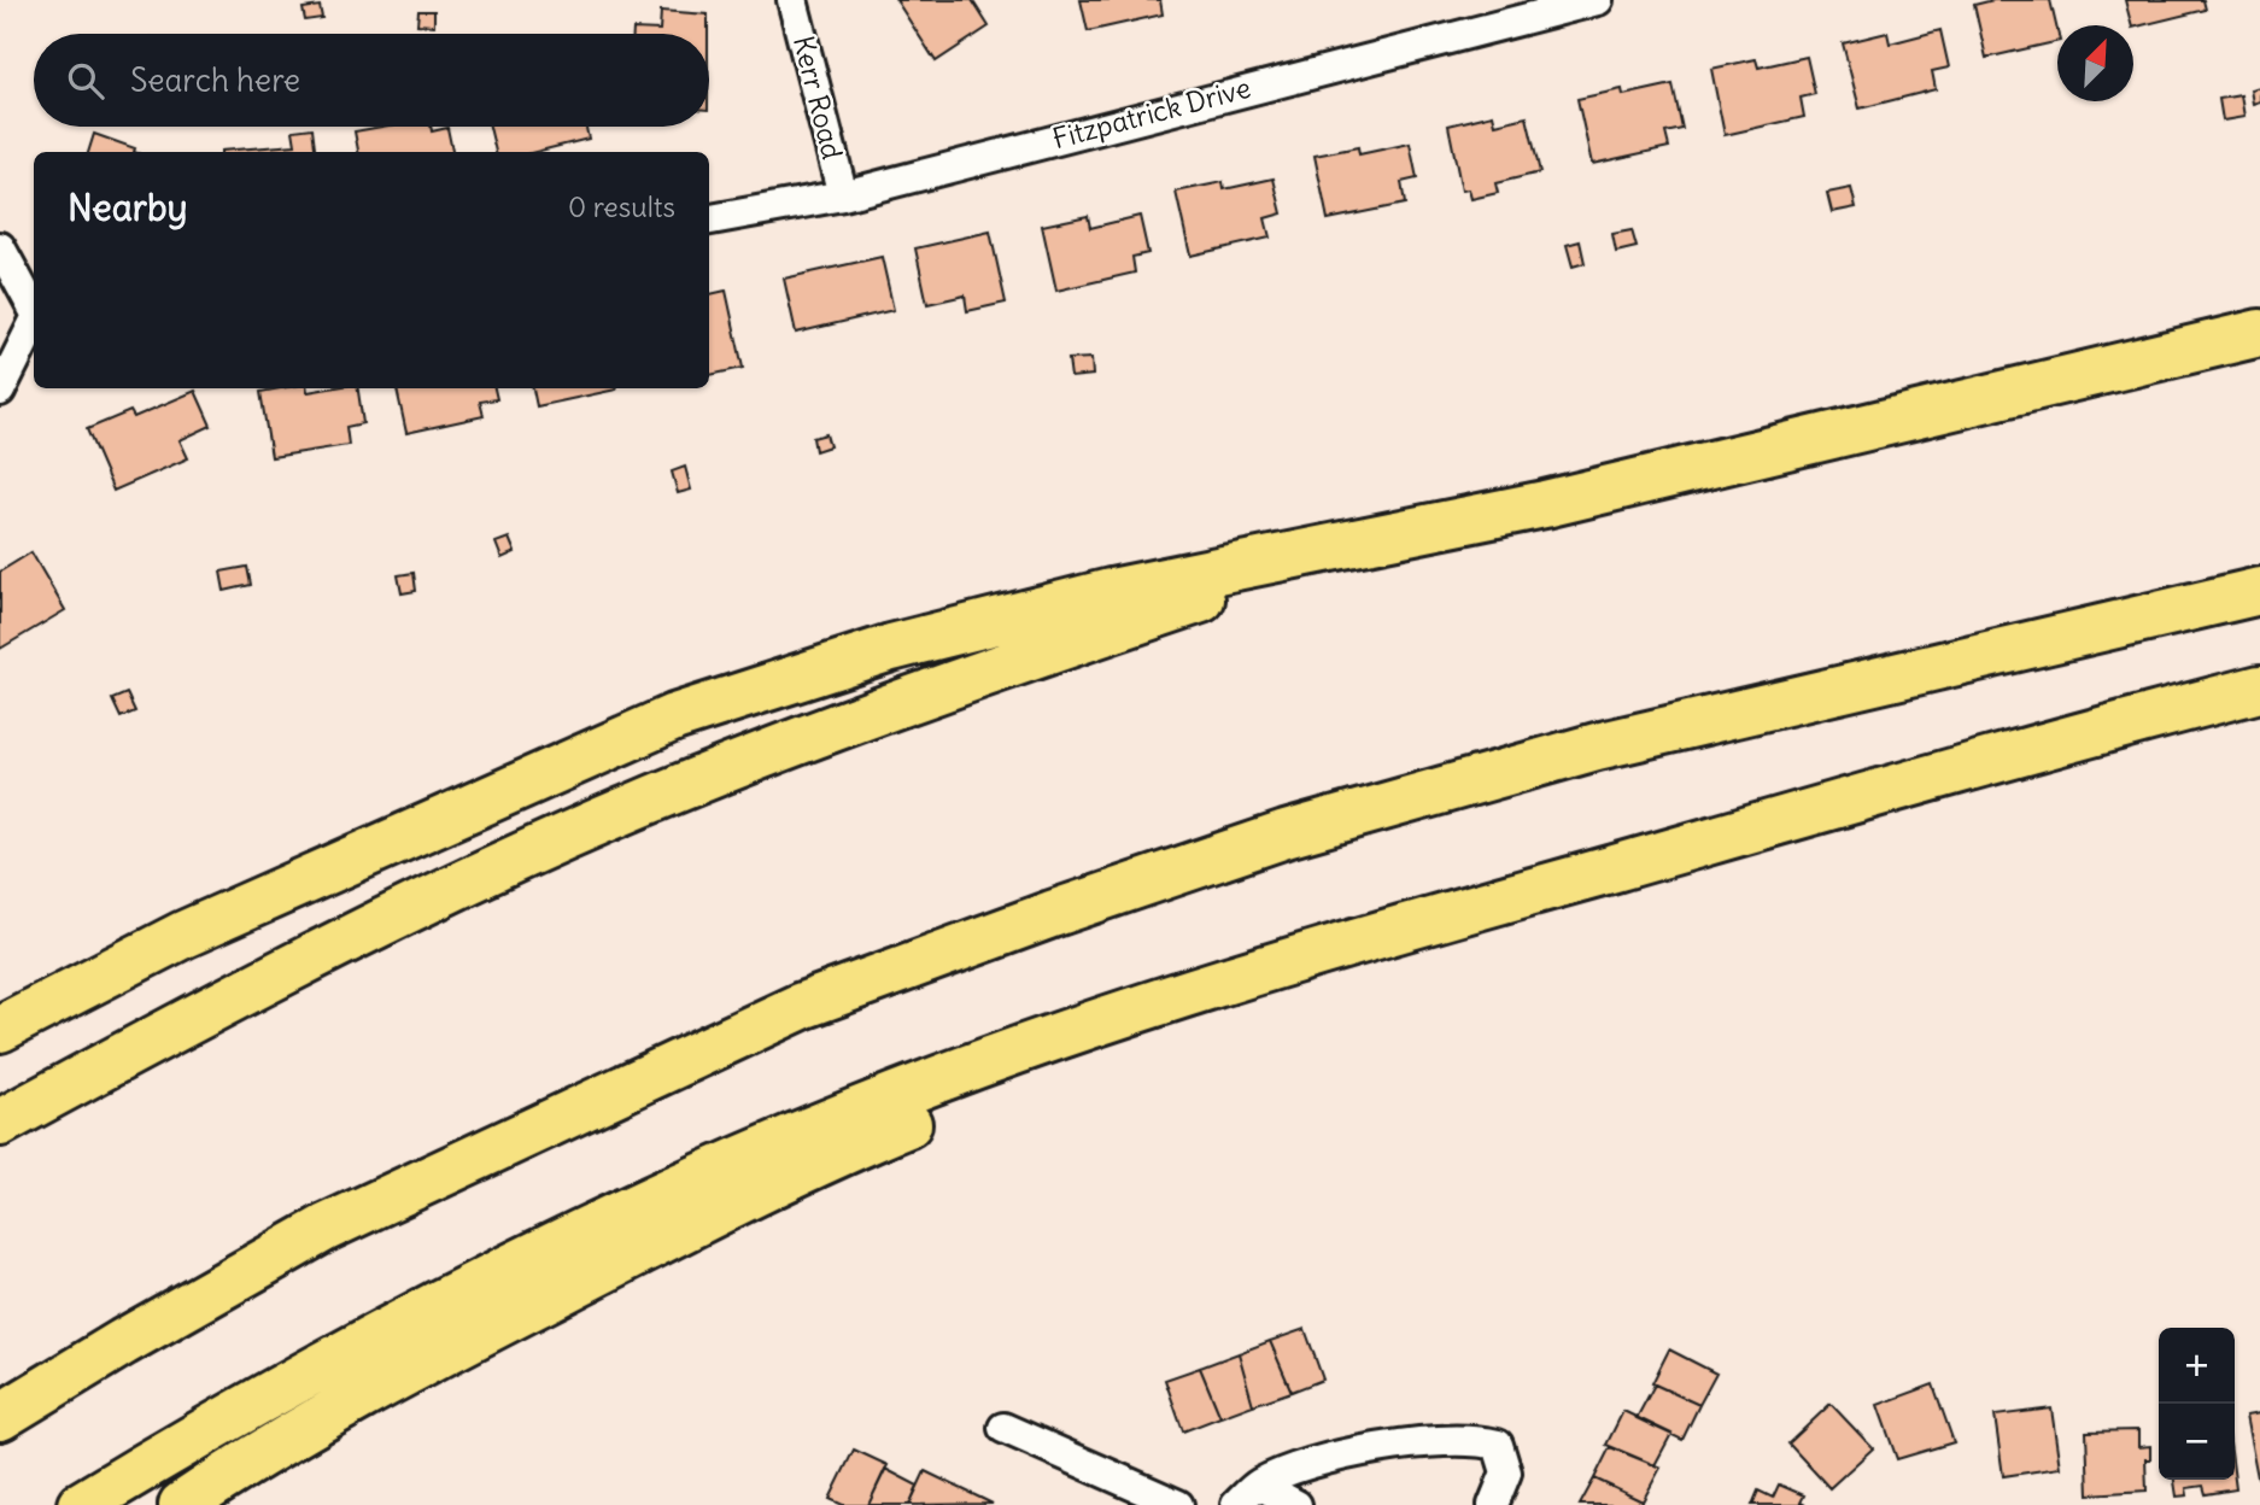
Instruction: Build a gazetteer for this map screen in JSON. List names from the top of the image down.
{
  "streets": {
    "street": ["Kerr Road", "Fitzpatrick Drive"]
  },
  "crossings": [
    ["Kerr Road", "Fitzpatrick Drive"]
  ],
  "north": "top right",
  "page": {
    "search": "Search here",
    "heading": ["Nearby", "0 results"],
    "map_buttons": ["+", "−"]
  }
}
